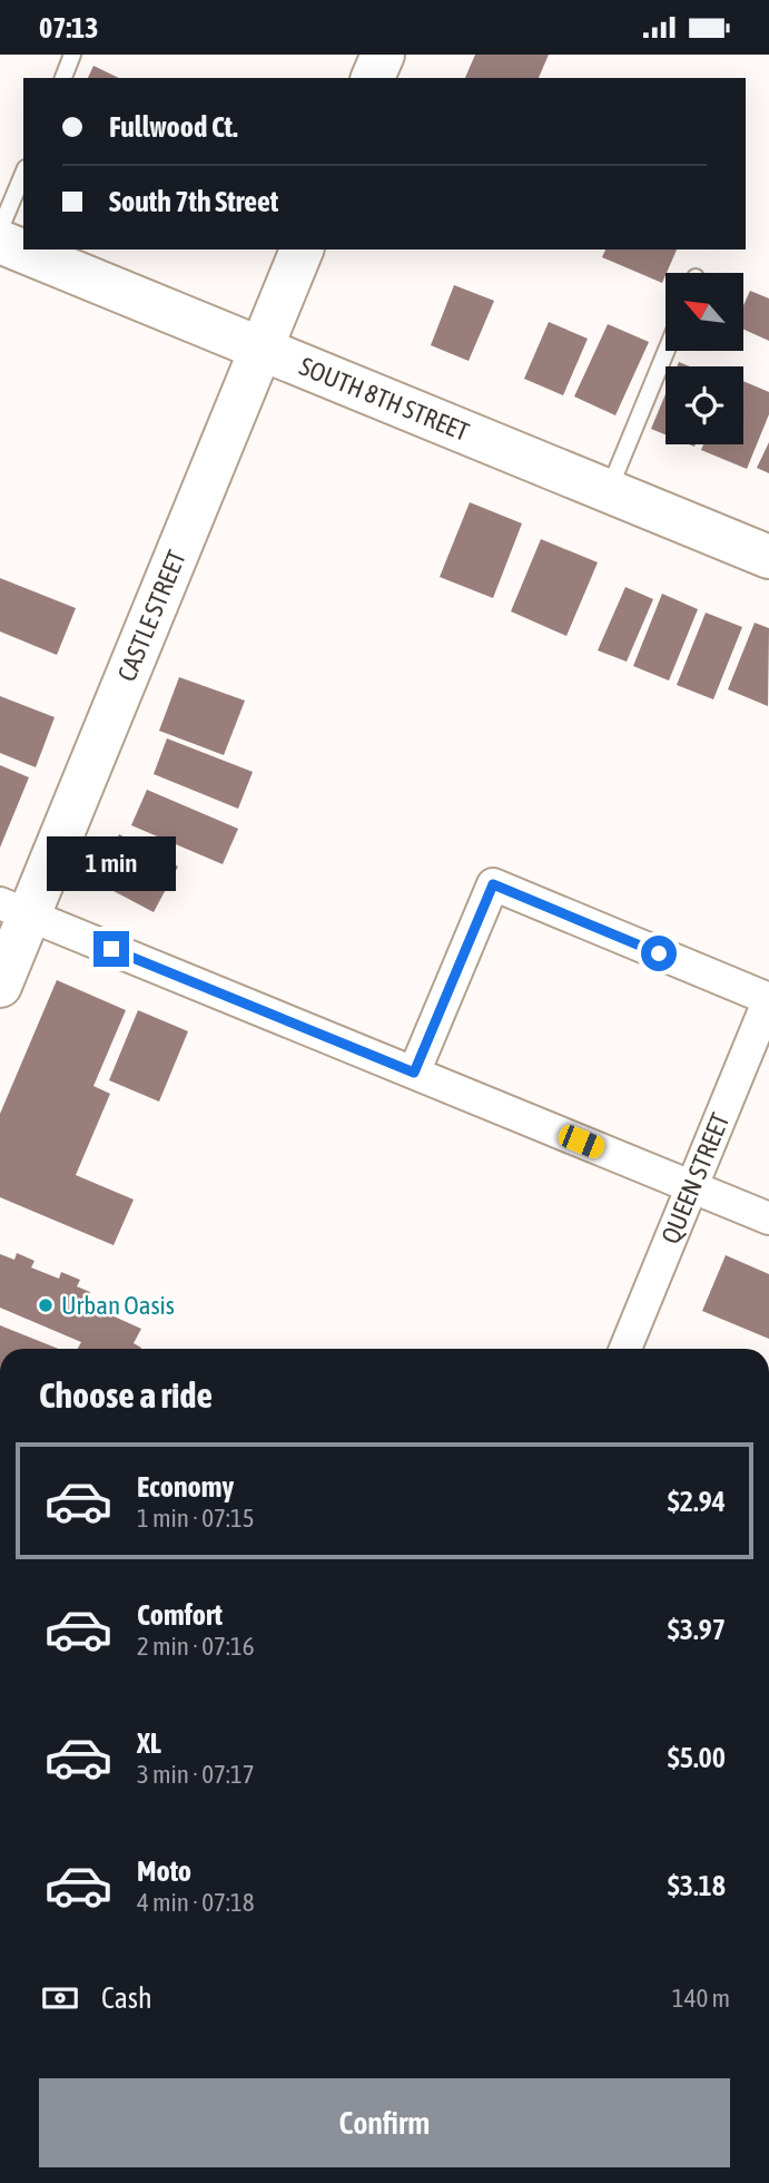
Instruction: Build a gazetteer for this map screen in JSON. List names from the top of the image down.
{
  "streets": {
    "street": ["SOUTH 8TH STREET", "CASTLE STREET", "QUEEN STREET"]
  },
  "crossings": [
    ["SOUTH 8TH STREET", "CASTLE STREET"]
  ],
  "places": ["Urban Oasis"],
  "north": "top left",
  "page": {
    "status": "07:13",
    "banner": ["Fullwood Ct.", "South 7th Street"],
    "bubble": "1 min",
    "heading": "Choose a ride",
    "list": [
      {
        "name": "Economy",
        "note": "1 min · 07:15",
        "value": "$2.94"
      },
      {
        "name": "Comfort",
        "note": "2 min · 07:16",
        "value": "$3.97"
      },
      {
        "name": "XL",
        "note": "3 min · 07:17",
        "value": "$5.00"
      },
      {
        "name": "Moto",
        "note": "4 min · 07:18",
        "value": "$3.18"
      }
    ],
    "pay": ["Cash", "140 m"],
    "buttons": "Confirm"
  }
}
